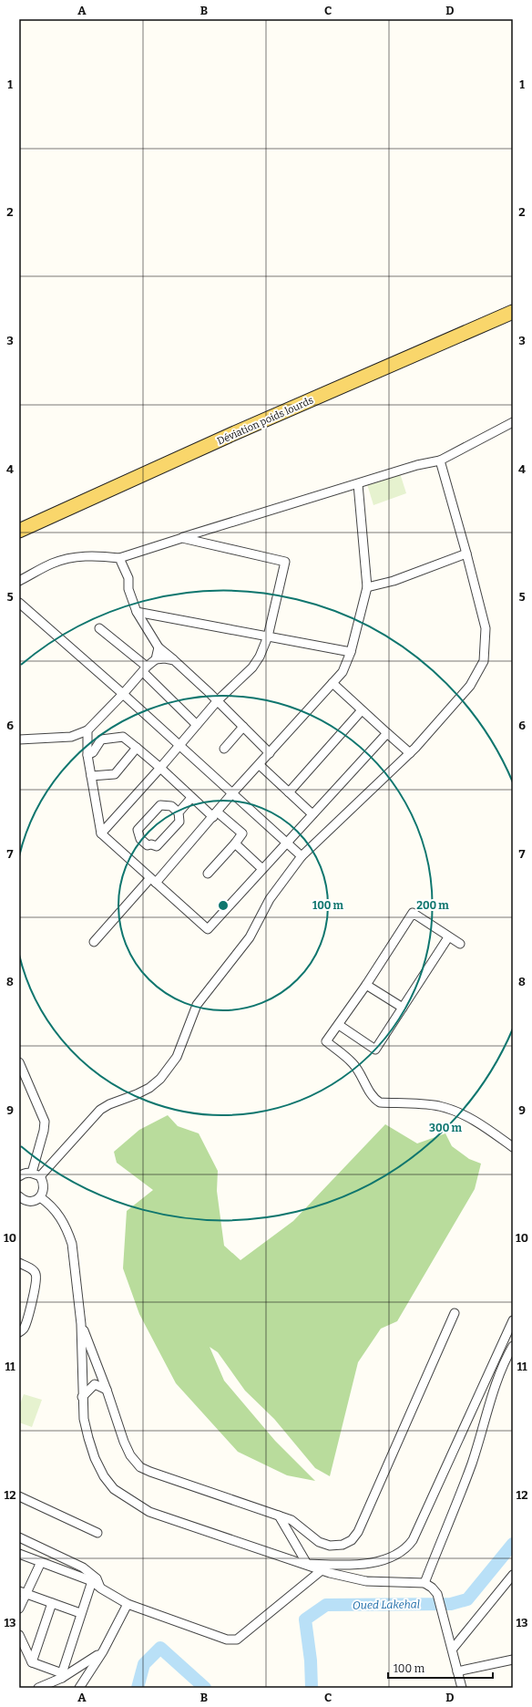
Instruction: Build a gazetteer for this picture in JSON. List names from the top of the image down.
{
  "streets": {
    "main road": ["Déviation poids lourds"]
  },
  "water": ["Oued Lakehal"],
  "scale_bar": "100 m",
  "grid": {
    "columns": [
      "A",
      "B",
      "C",
      "D"
    ],
    "rows": [
      "1",
      "2",
      "3",
      "4",
      "5",
      "6",
      "7",
      "8",
      "9",
      "10",
      "11",
      "12",
      "13"
    ]
  },
  "rings": ["100 m", "200 m", "300 m"]
}
